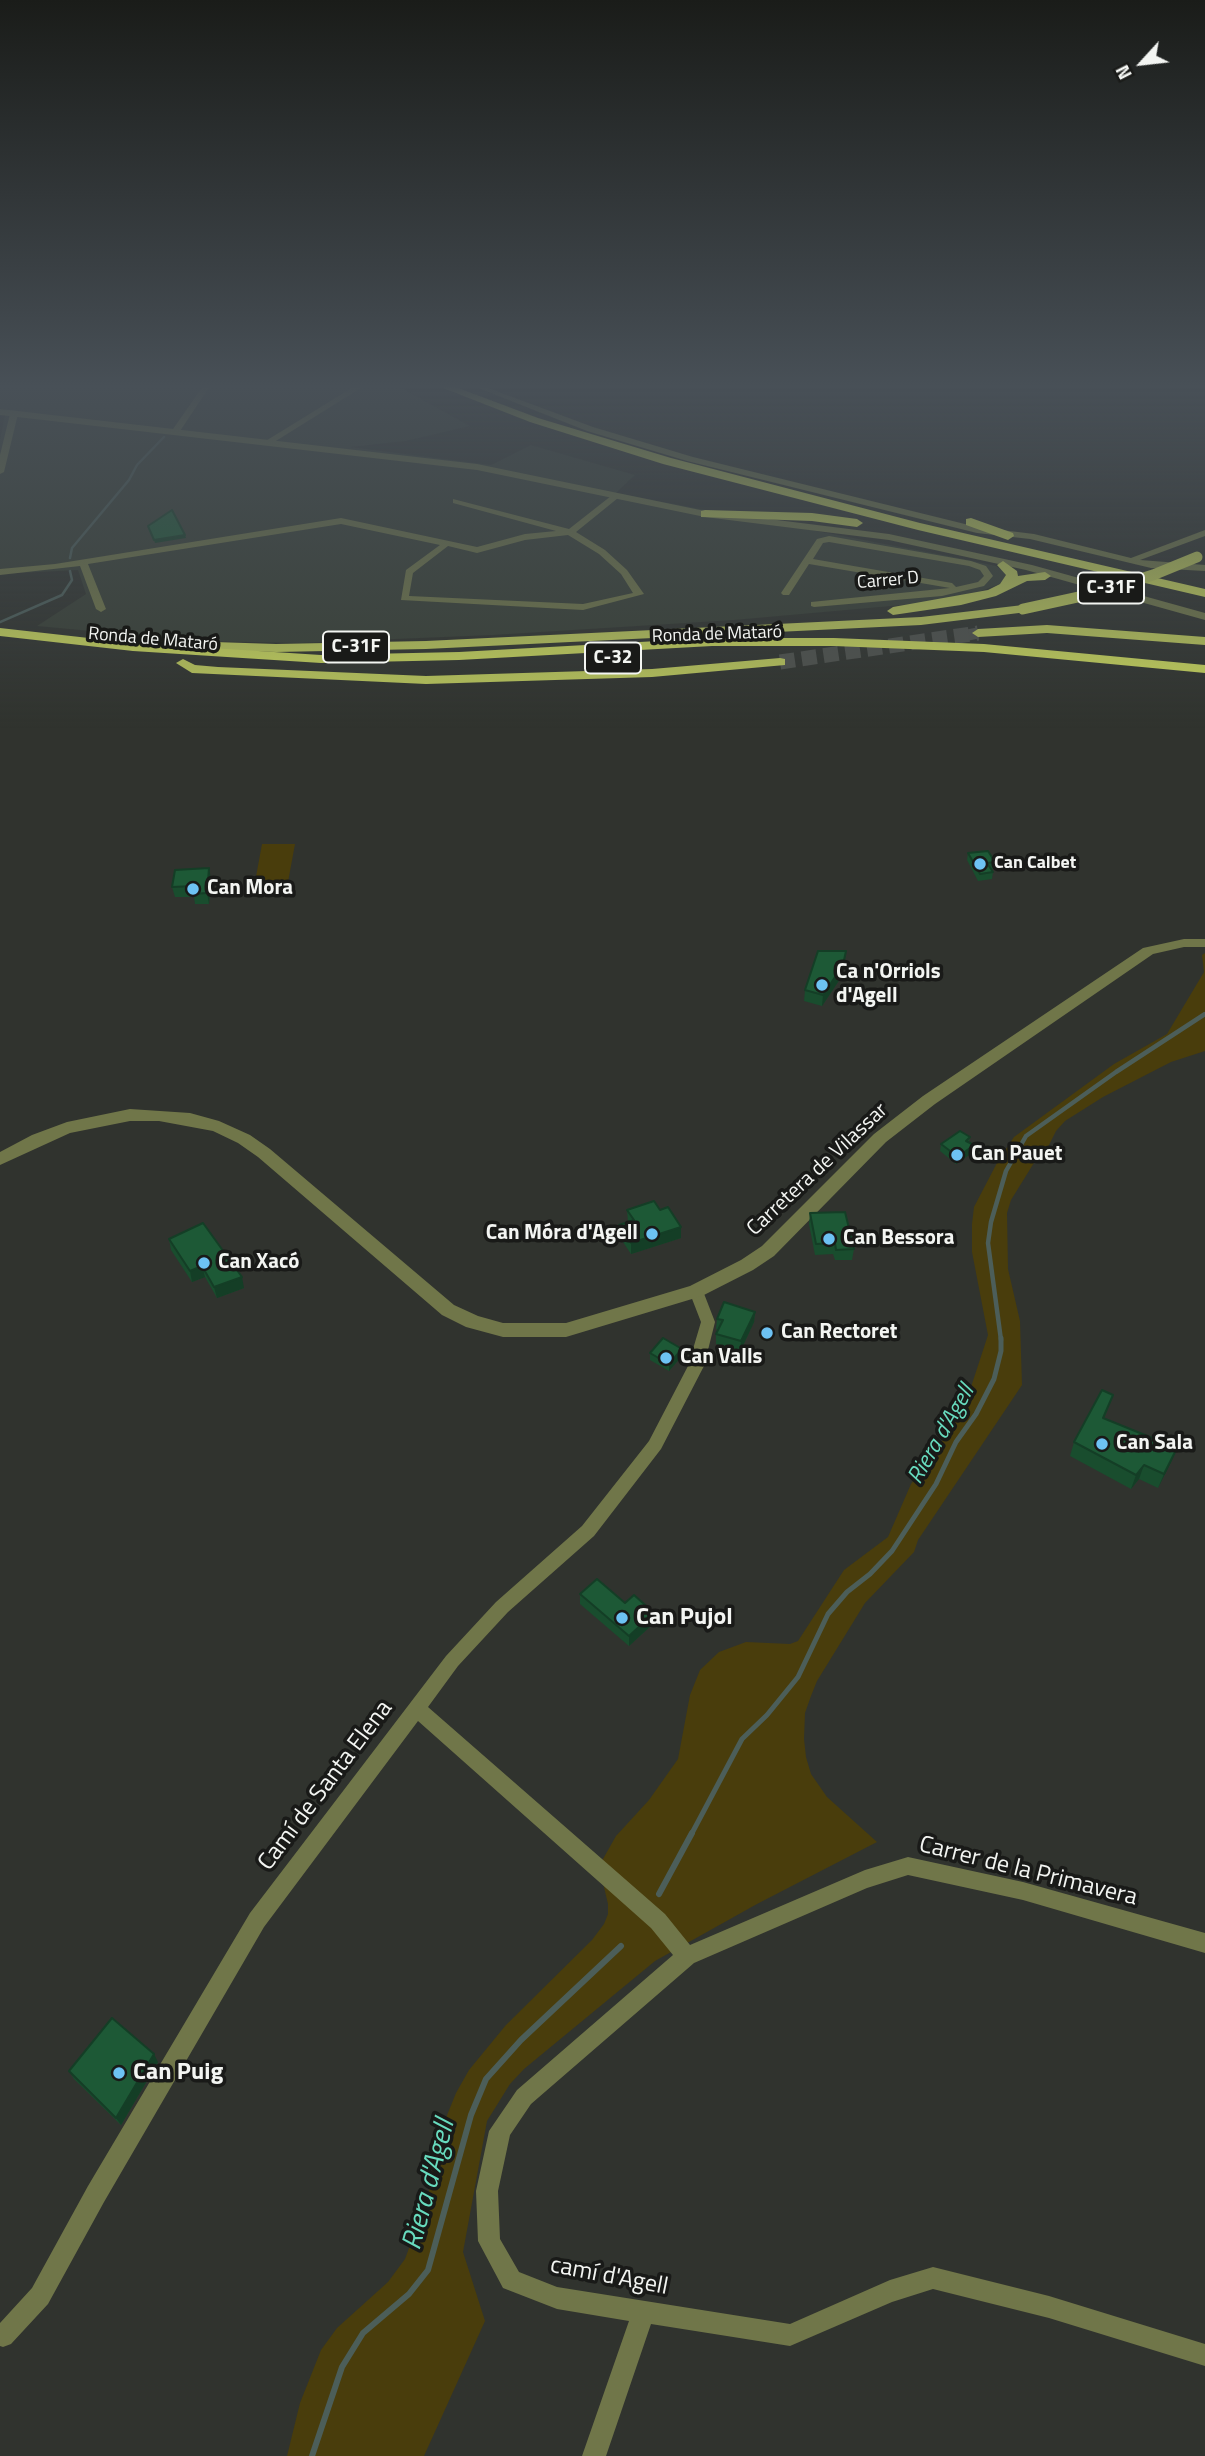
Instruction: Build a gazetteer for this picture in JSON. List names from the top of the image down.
{
  "streets": {
    "highway": ["C-31F", "Ronda de Mataró", "C-32"],
    "street": [
      "Carrer D",
      "Carretera de Vilassar",
      "Camí de Santa Elena",
      "Carrer de la Primavera",
      "camí d'Agell"
    ]
  },
  "crossings": [
    ["C-31F", "Ronda de Mataró"],
    ["Ronda de Mataró", "C-32"],
    ["Carretera de Vilassar", "Camí de Santa Elena"],
    ["Carrer de la Primavera", "camí d'Agell"]
  ],
  "water": ["Riera d'Agell"],
  "places": [
    "Can Calbet",
    "Can Mora",
    "Ca n'Orriols d'Agell",
    "Can Pauet",
    "Can Móra d'Agell",
    "Can Bessora",
    "Can Xacó",
    "Can Rectoret",
    "Can Valls",
    "Can Sala",
    "Can Pujol",
    "Can Puig"
  ],
  "north": "bottom left"
}
